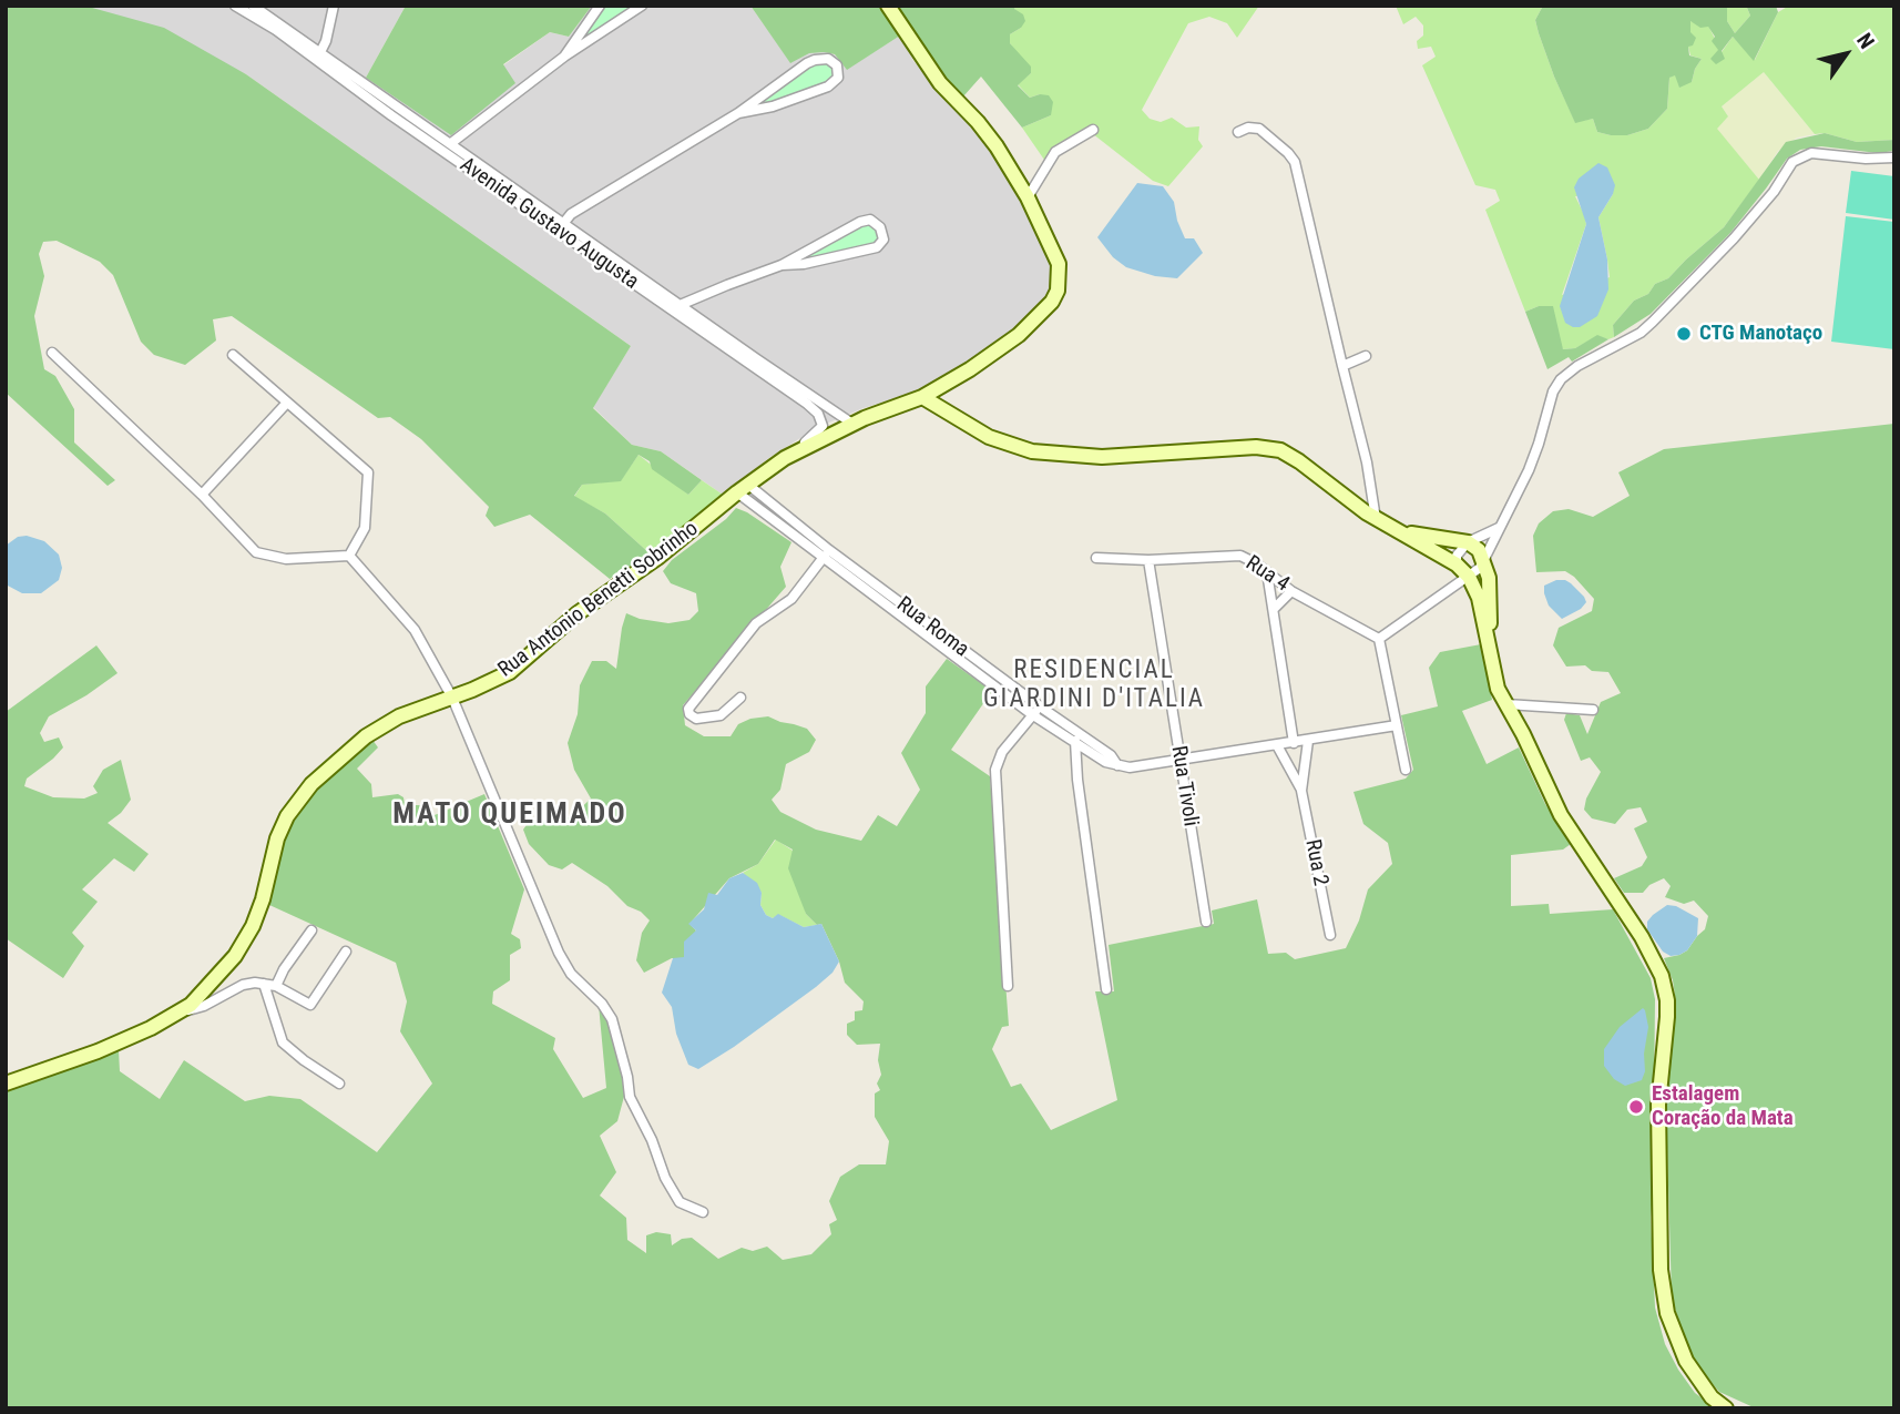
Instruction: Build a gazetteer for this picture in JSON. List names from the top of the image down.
{
  "streets": {
    "street": [
      "Avenida Gustavo Augusta",
      "Rua 4",
      "Rua Antonio Benetti Sobrinho",
      "Rua Roma",
      "Rua Tivoli",
      "Rua 2"
    ]
  },
  "crossings": [
    ["Avenida Gustavo Augusta", "Rua Antonio Benetti Sobrinho"],
    ["Rua 4", "Rua Tivoli"],
    ["Rua Antonio Benetti Sobrinho", "Rua Roma"],
    ["Rua Roma", "Rua Tivoli"]
  ],
  "districts": ["RESIDENCIAL GIARDINI D'ITALIA", "MATO QUEIMADO"],
  "places": ["CTG Manotaço", "Estalagem Coração da Mata"],
  "north": "top right"
}
